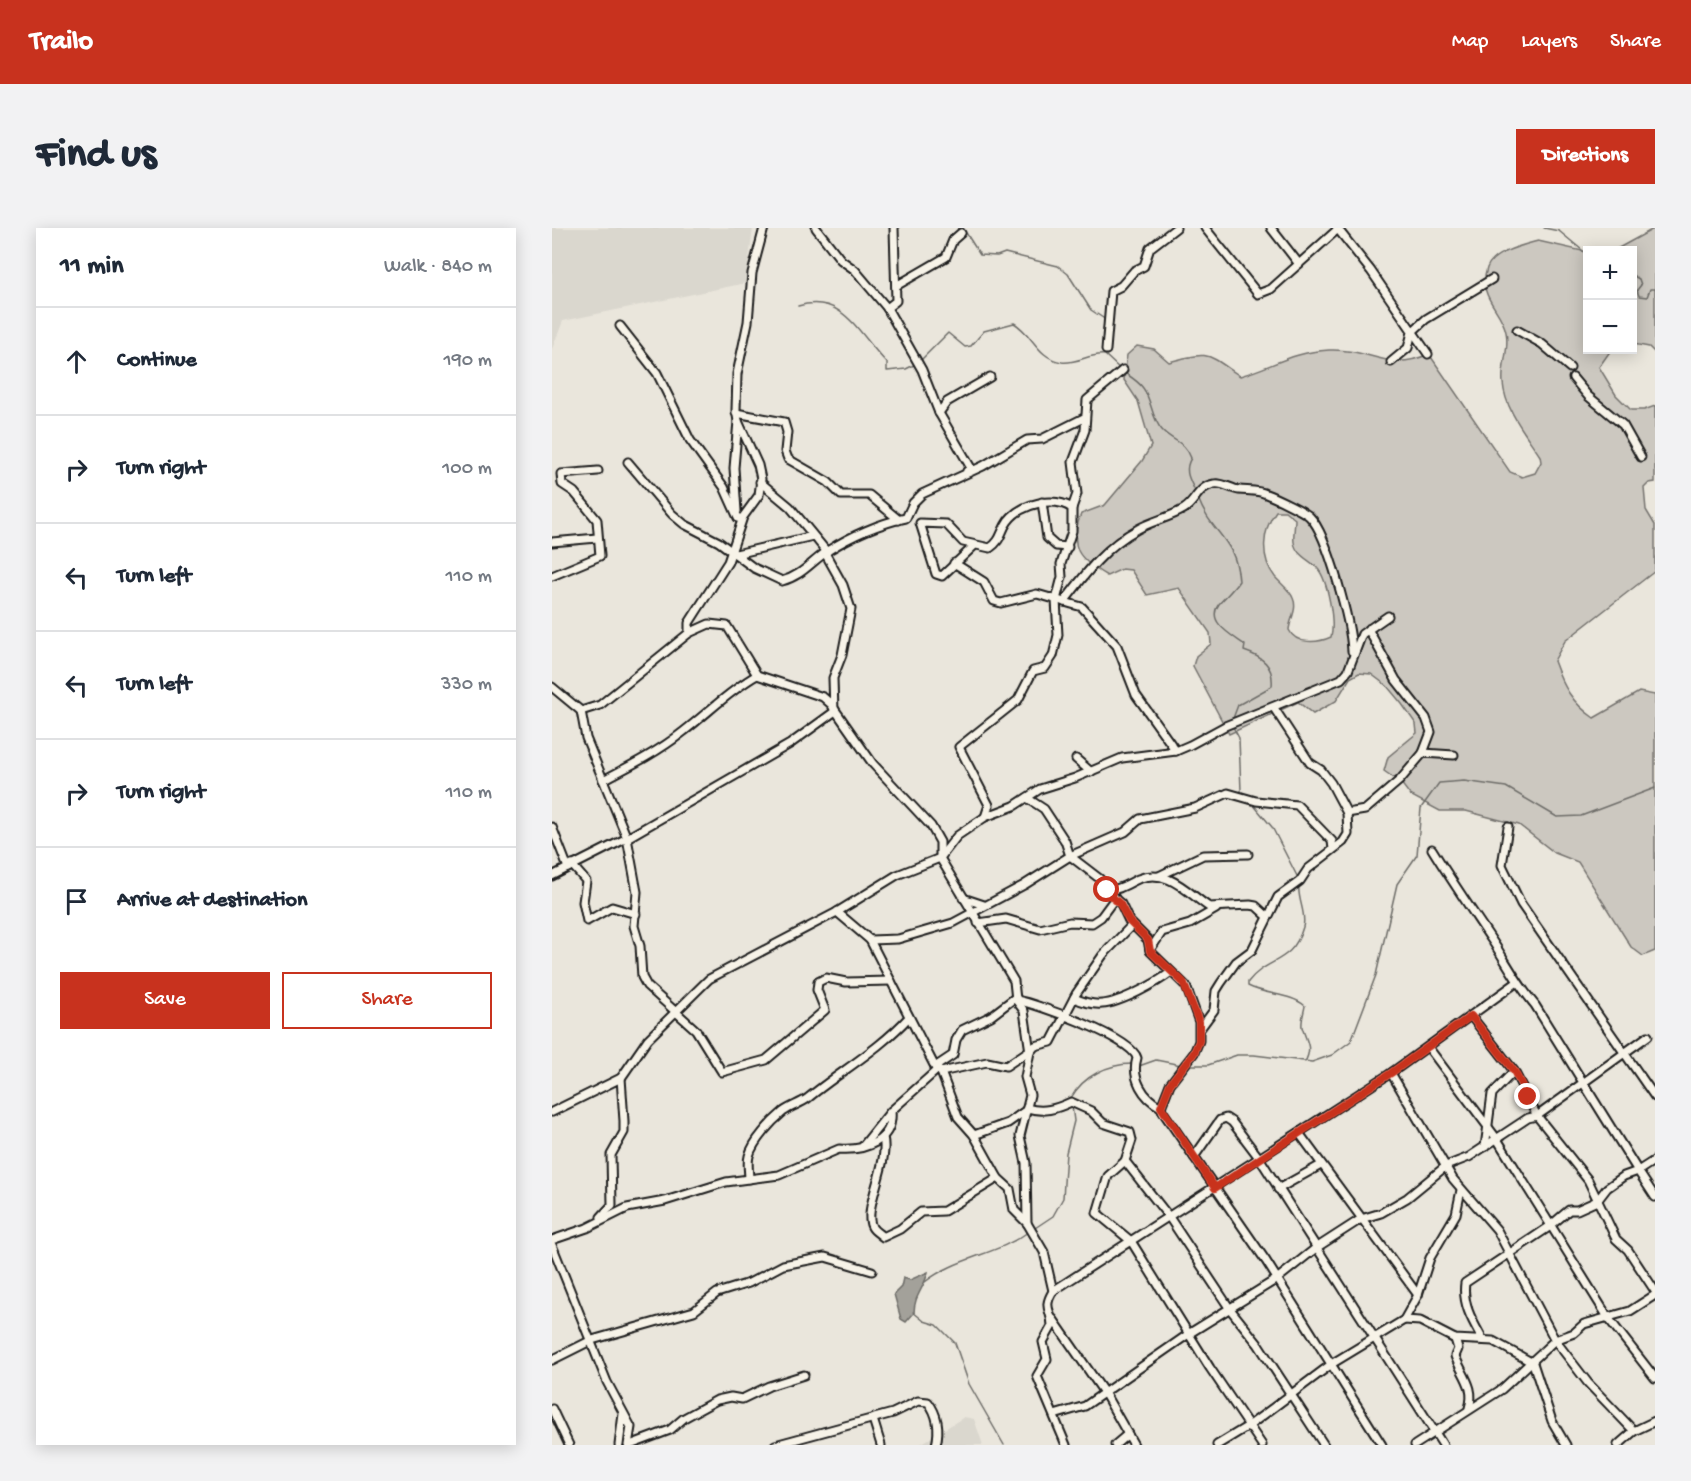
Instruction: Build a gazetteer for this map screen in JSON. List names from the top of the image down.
{
  "page": {
    "header": "Trailo",
    "nav": ["Map", "Layers", "Share"],
    "buttons": [
      "Directions",
      ["Save", "Share"]
    ],
    "title": "Find us",
    "heading": ["11 min", "Walk · 840 m"],
    "map_buttons": ["+", "−"],
    "list": [
      ["Continue", "190 m"],
      ["Turn right", "100 m"],
      ["Turn left", "110 m"],
      ["Turn left", "330 m"],
      ["Turn right", "110 m"],
      "Arrive at destination"
    ]
  }
}
